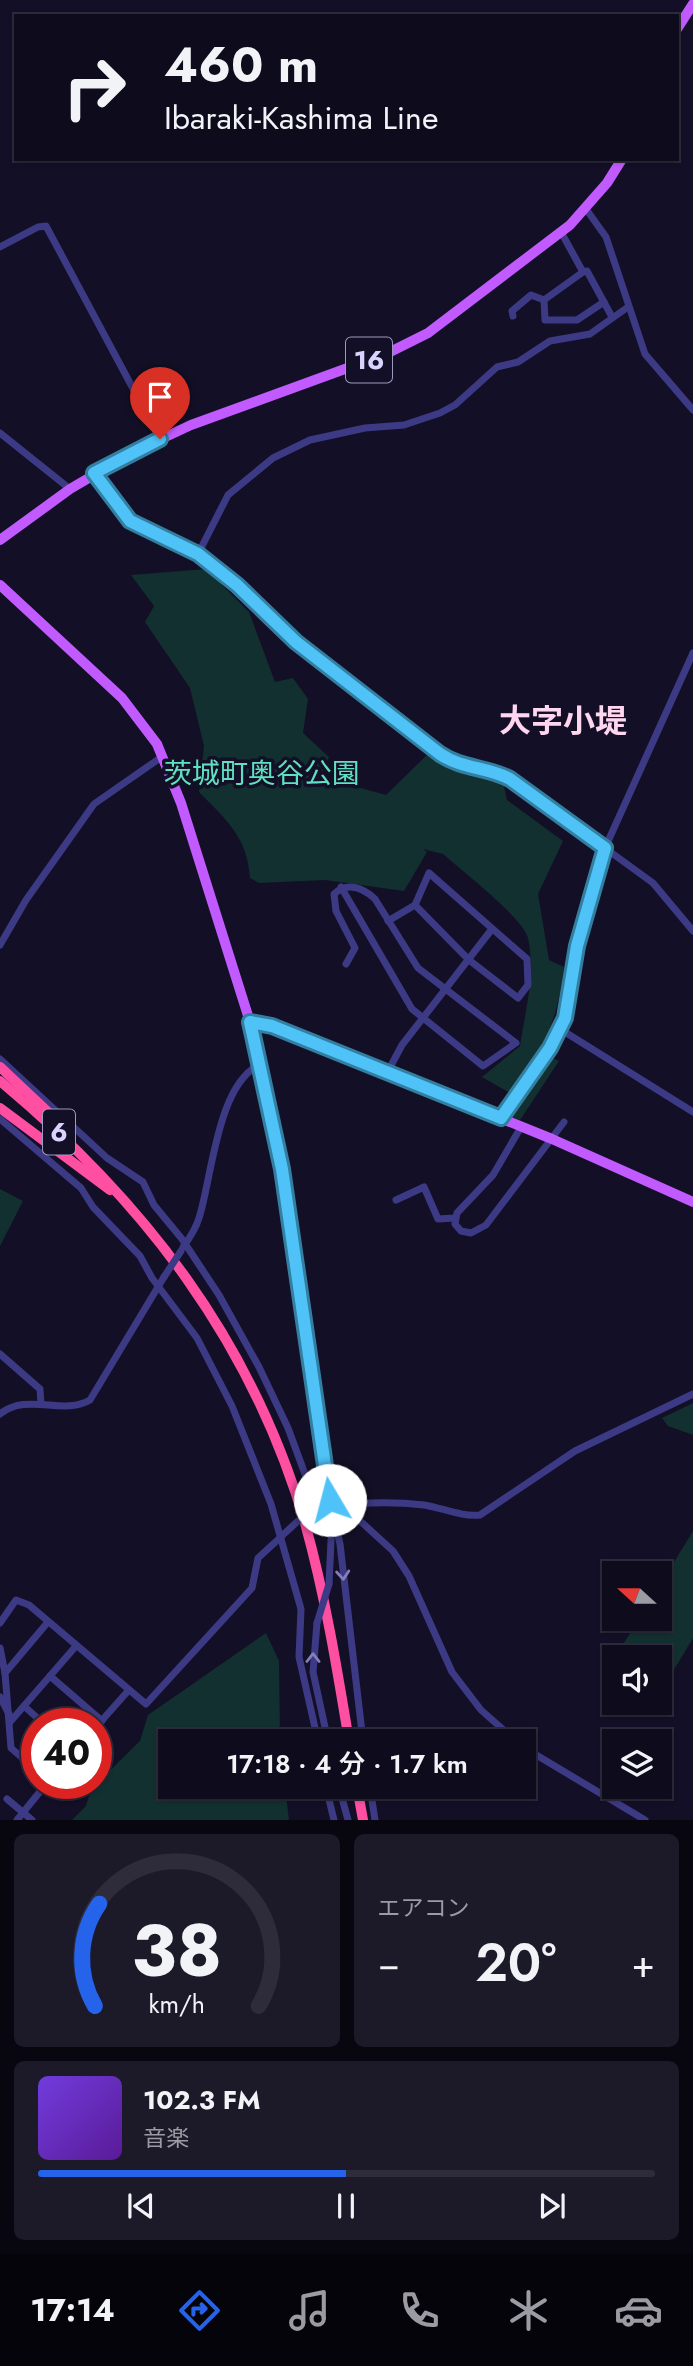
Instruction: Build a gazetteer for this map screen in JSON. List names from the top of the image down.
{
  "streets": {
    "highway": ["6"],
    "main road": ["16"]
  },
  "districts": ["大字小堤"],
  "parks": ["茨城町奥谷公園"],
  "north": "left",
  "page": {
    "turn": ["460 m", "Ibaraki-Kashima Line"],
    "limit": "40",
    "trip": "17:18 · 4 分 · 1.7 km",
    "tile": "エアコン",
    "heat": ["−", "20°", "+"],
    "song": ["102.3 FM", "音楽"],
    "tabs": "17:14",
    "gauge": ["38", "km/h"]
  }
}
